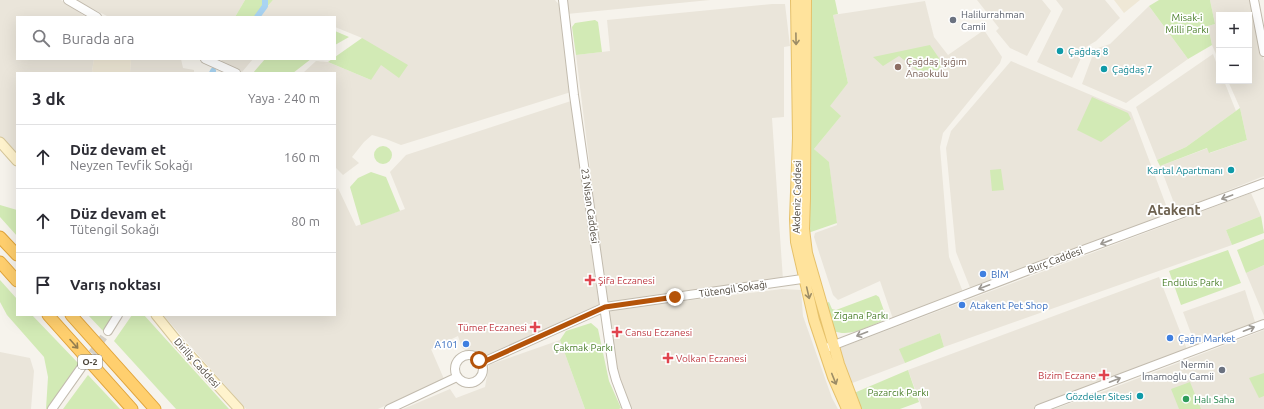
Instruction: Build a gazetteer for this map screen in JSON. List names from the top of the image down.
{
  "streets": {
    "highway": ["O-2"],
    "main road": ["Akdeniz Caddesi", "Diriliş Caddesi"],
    "street": ["23 Nisan Caddesi", "Burç Caddesi", "Tütengil Sokağı"]
  },
  "crossings": [
    ["Akdeniz Caddesi", "Burç Caddesi"],
    ["Akdeniz Caddesi", "Tütengil Sokağı"],
    ["23 Nisan Caddesi", "Tütengil Sokağı"]
  ],
  "one_way": ["Burç Caddesi"],
  "districts": ["Atakent"],
  "parks": [
    "Misak-i Milli Parkı",
    "Endülüs Parkı",
    "Zigana Parkı",
    "Çakmak Parkı",
    "Pazarcık Parkı"
  ],
  "places": {
    "other": [
      "Halilurrahman Camii",
      "Çağdaş 8",
      "Çağdaş Işığım Anaokulu",
      "Çağdaş 7",
      "Kartal Apartmanı",
      "BİM",
      "Atakent Pet Shop",
      "Çağrı Market",
      "A101",
      "Nermin İmamoğlu Camii",
      "Gözdeler Sitesi",
      "Halı Saha"
    ],
    "health": [
      "Şifa Eczanesi",
      "Tümer Eczanesi",
      "Cansu Eczanesi",
      "Volkan Eczanesi",
      "Bizim Eczane"
    ]
  },
  "page": {
    "map_buttons": ["+", "−"],
    "search": "Burada ara",
    "heading": ["3 dk", "Yaya · 240 m"],
    "list": [
      ["Düz devam et", "Neyzen Tevfik Sokağı", "160 m"],
      ["Düz devam et", "Tütengil Sokağı", "80 m"],
      "Varış noktası"
    ]
  }
}
